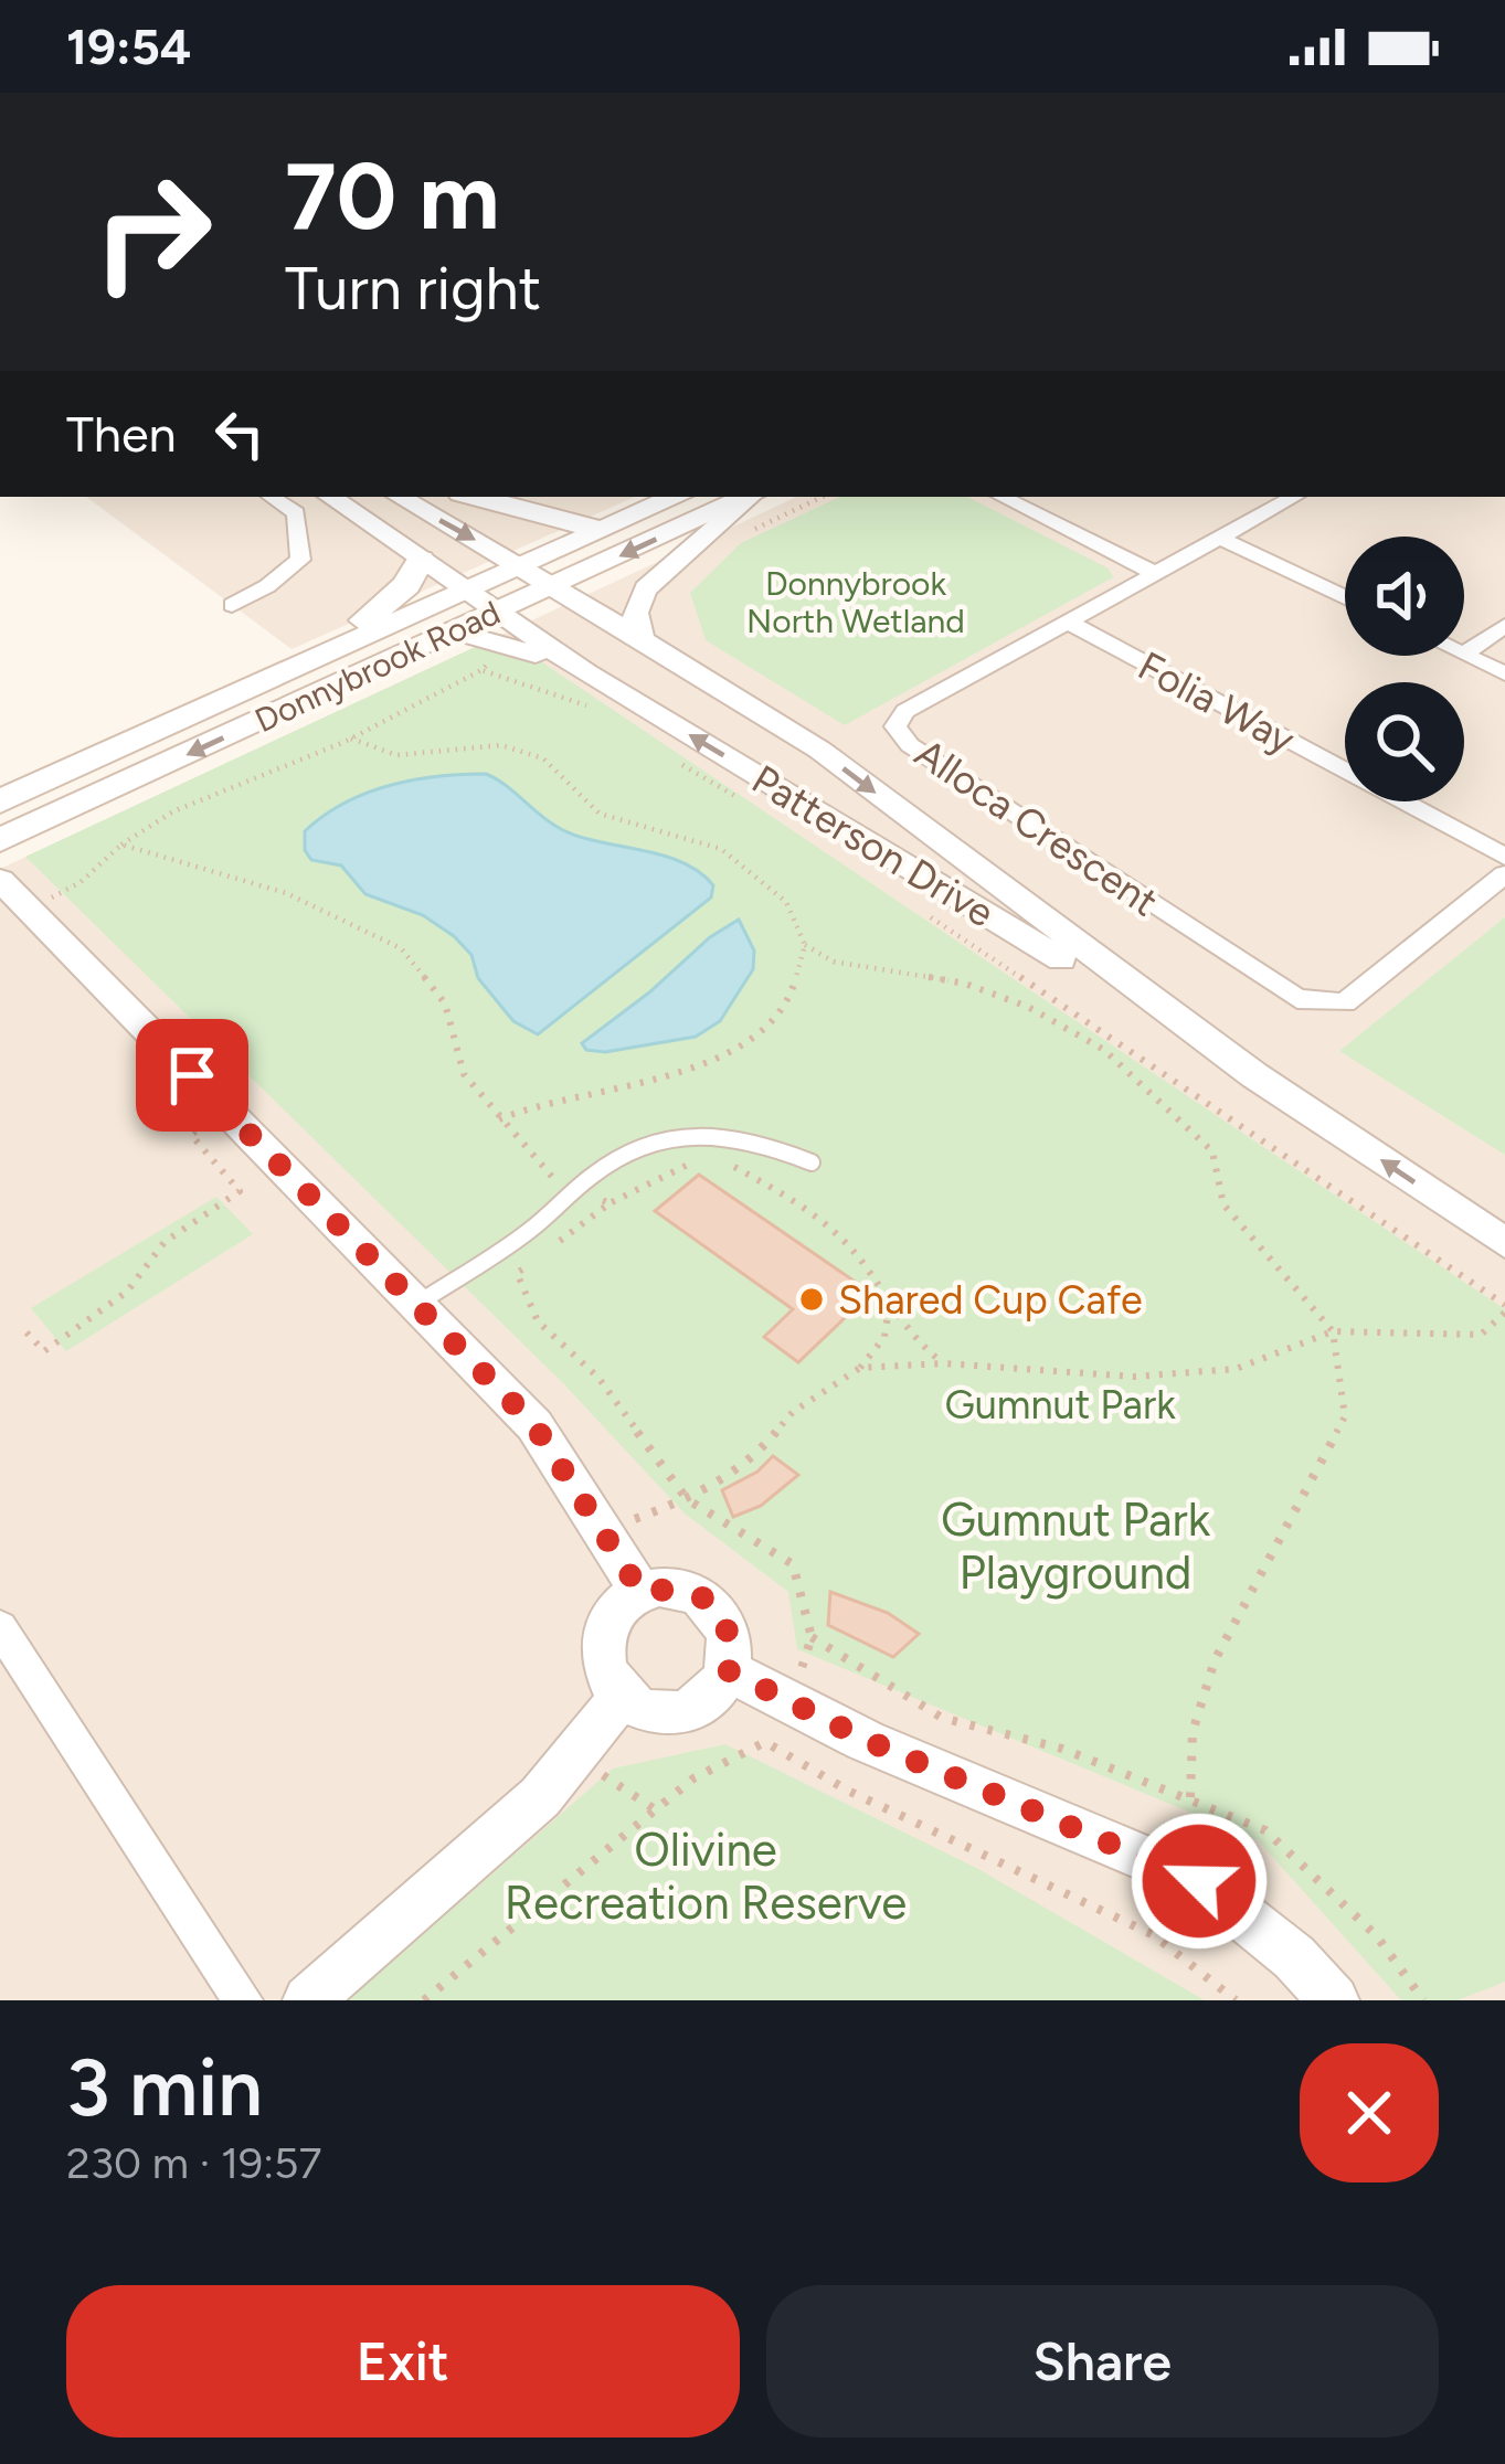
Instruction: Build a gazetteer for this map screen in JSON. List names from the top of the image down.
{
  "streets": {
    "main road": ["Donnybrook Road"],
    "street": ["Folia Way", "Alloca Crescent", "Patterson Drive"]
  },
  "crossings": [
    ["Donnybrook Road", "Patterson Drive"],
    ["Folia Way", "Alloca Crescent"]
  ],
  "parks": [
    "Donnybrook North Wetland",
    "Gumnut Park",
    "Gumnut Park Playground",
    "Olivine Recreation Reserve"
  ],
  "places": ["Shared Cup Cafe"],
  "page": {
    "status": "19:54",
    "turn": ["70 m", "Turn right"],
    "then": "Then",
    "heading": ["3 min", "230 m · 19:57"],
    "buttons": ["Exit", "Share"]
  }
}
